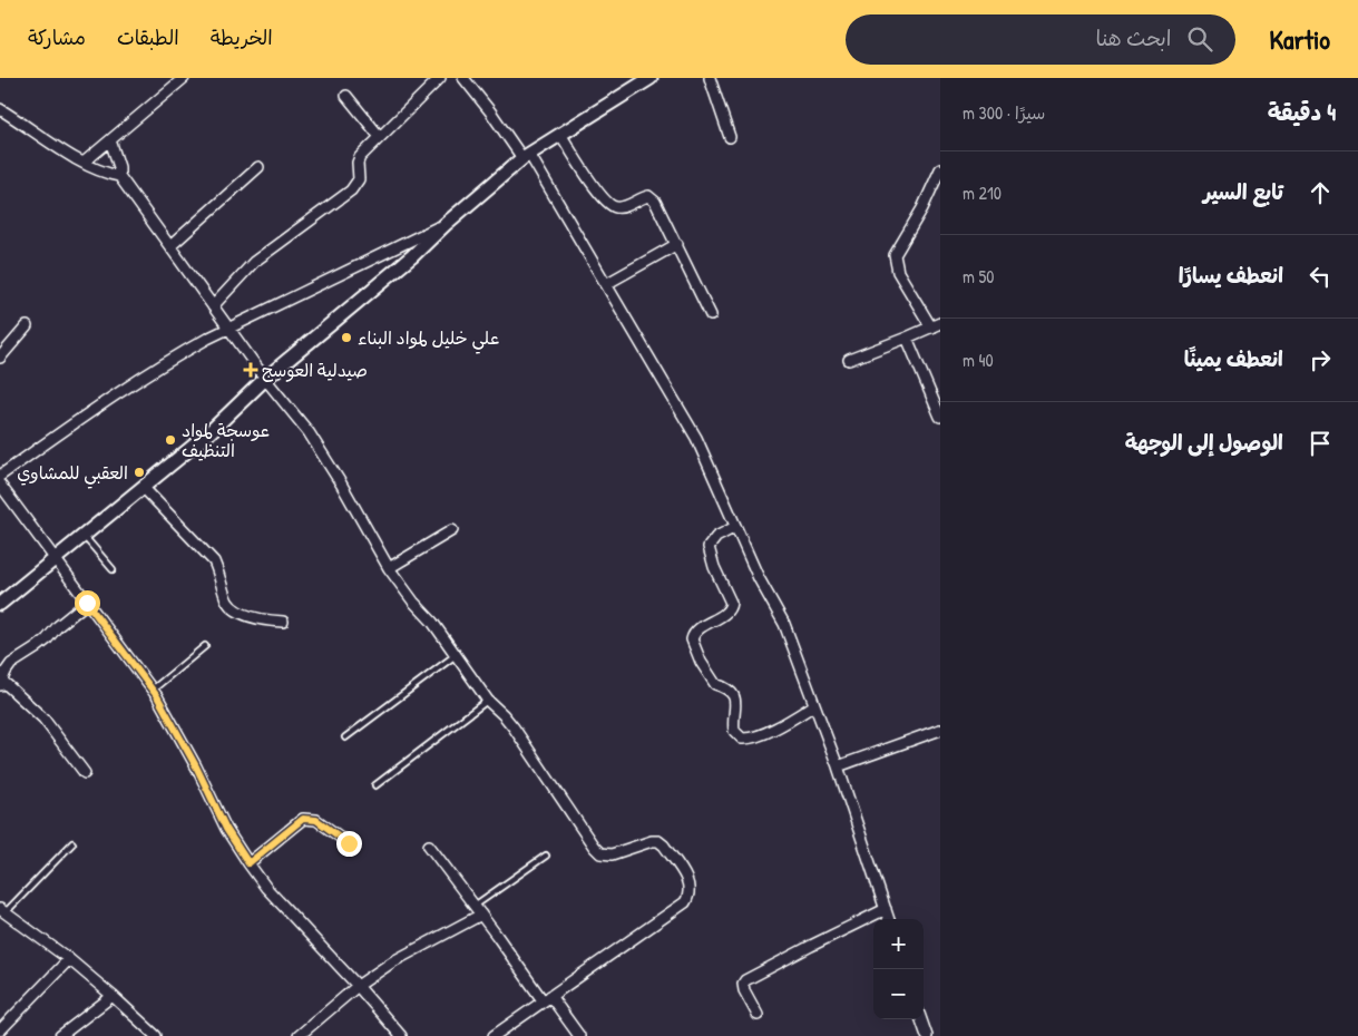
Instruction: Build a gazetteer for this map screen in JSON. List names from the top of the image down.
{
  "places": {
    "other": ["علي خليل لمواد البناء", "عوسجة لمواد التنظيف", "العقبي للمشاوي"],
    "health": ["صيدلية العوسج"]
  },
  "page": {
    "header": "Kartio",
    "search": "ابحث هنا",
    "nav": ["الخريطة", "الطبقات", "مشاركة"],
    "heading": ["4 دقيقة", "سيرًا · 300 m"],
    "list": [
      ["تابع السير", "210 m"],
      ["انعطف يسارًا", "50 m"],
      ["انعطف يمينًا", "40 m"],
      "الوصول إلى الوجهة"
    ],
    "map_buttons": ["+", "−"]
  }
}
